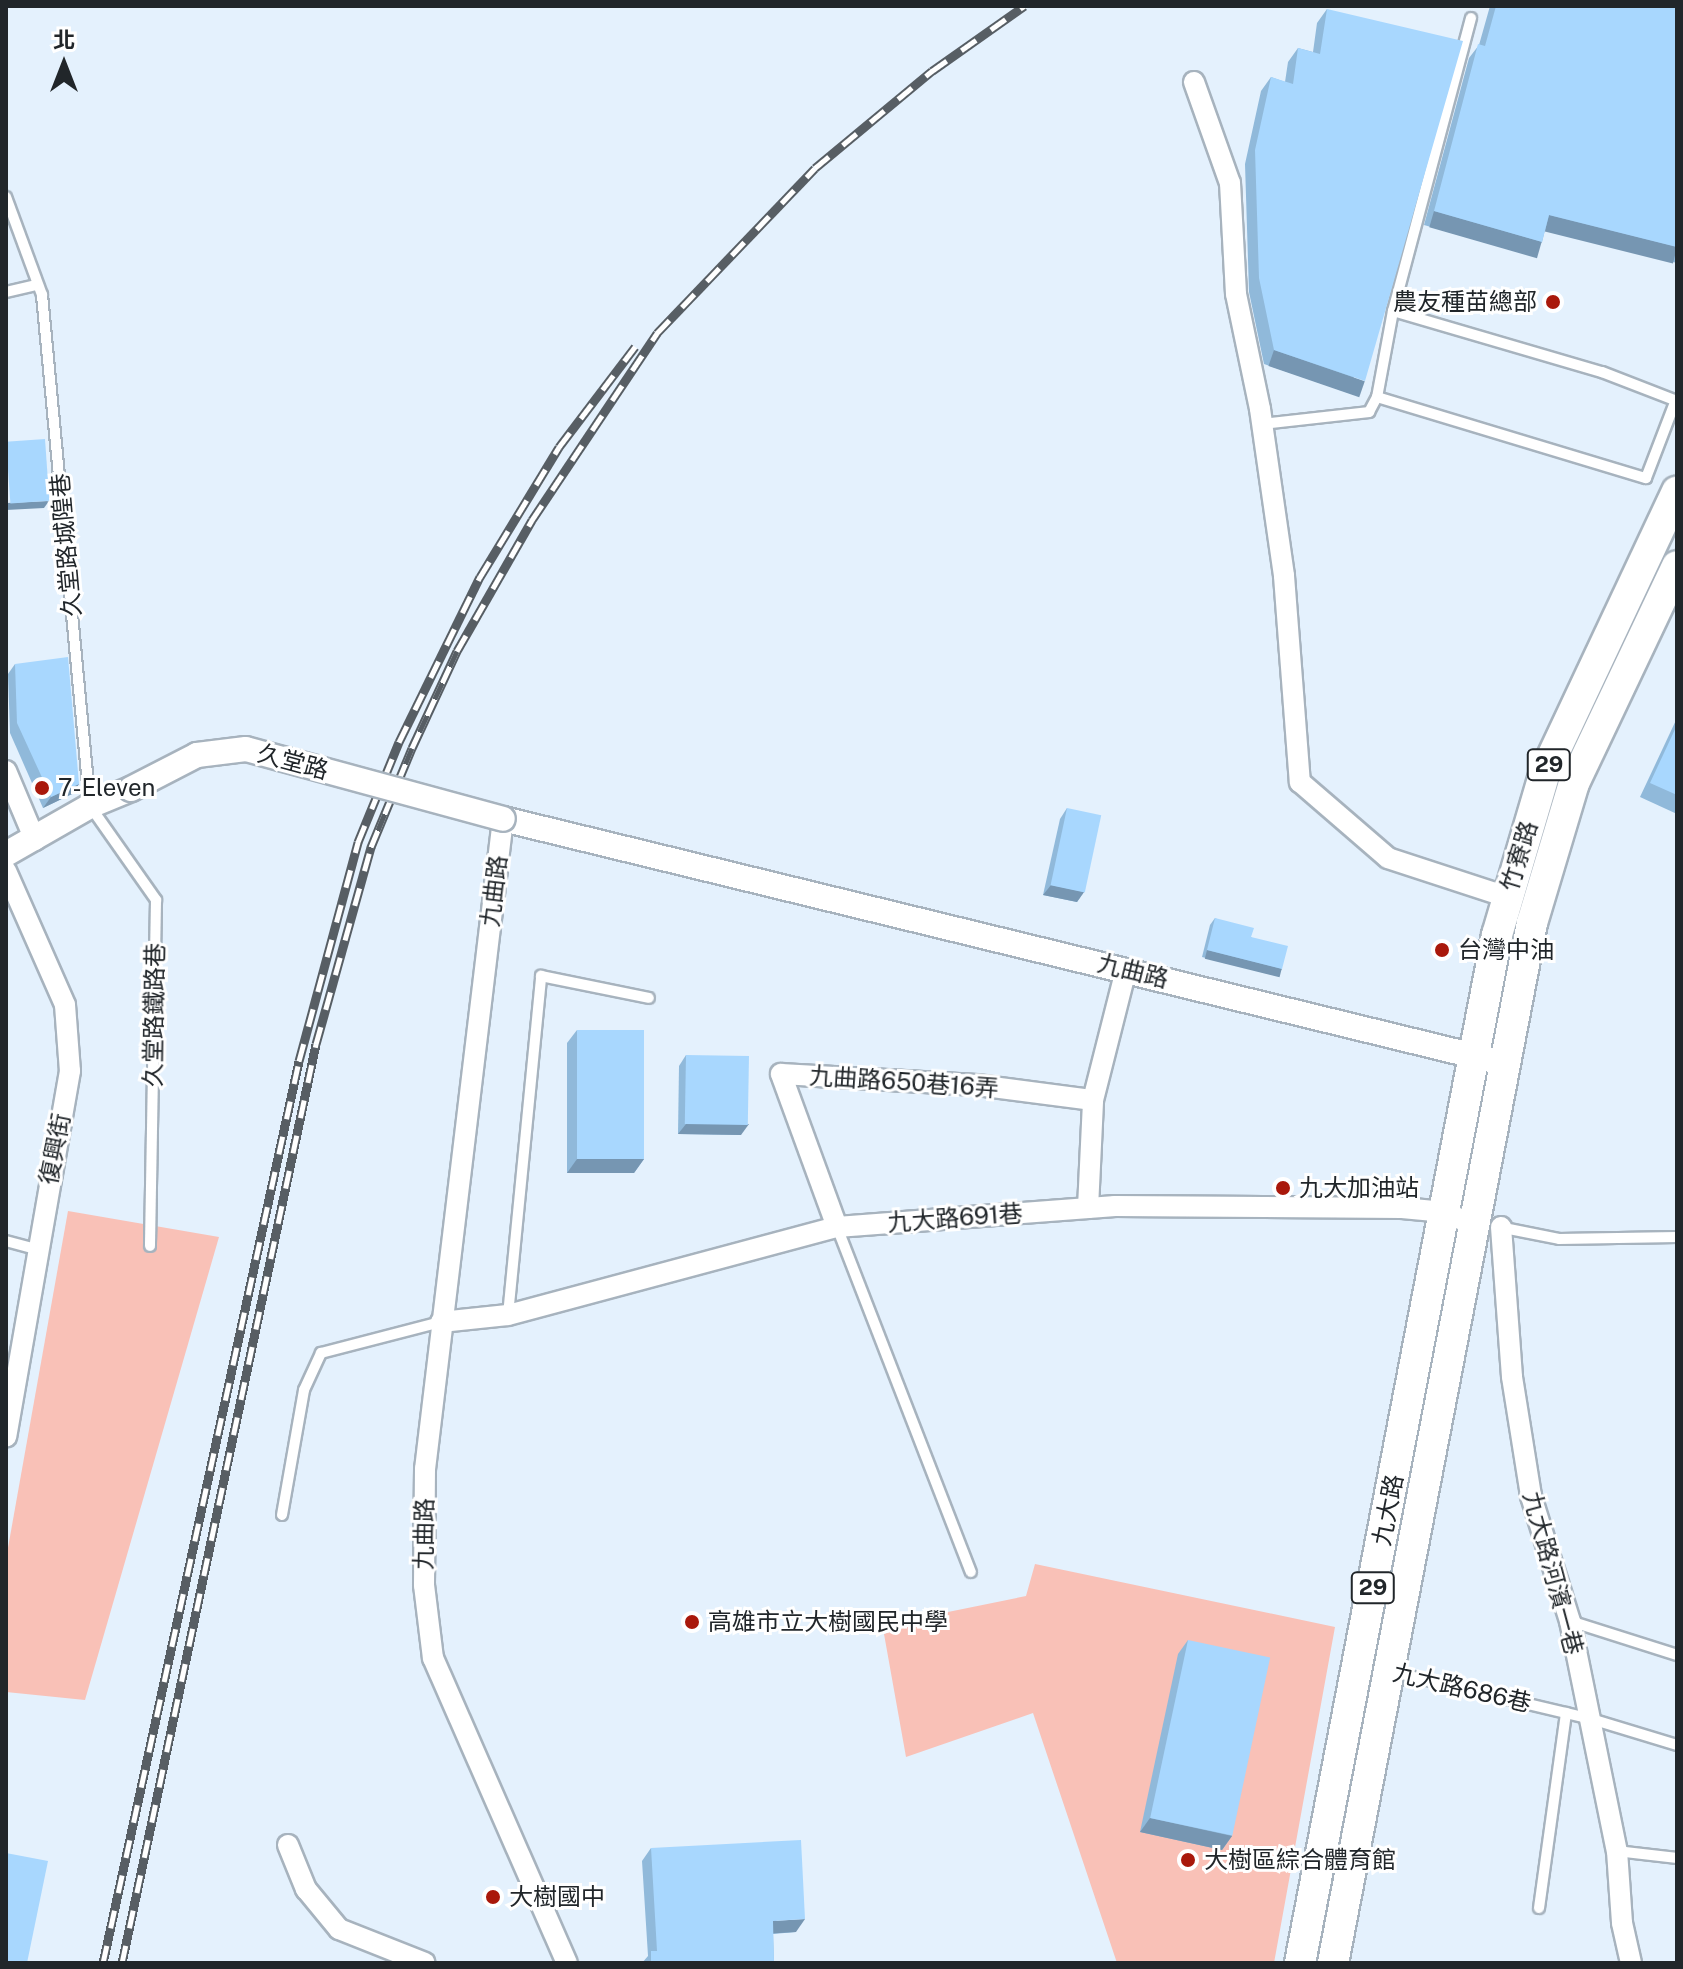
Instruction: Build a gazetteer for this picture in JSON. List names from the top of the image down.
{
  "streets": {
    "main road": ["29", "竹寮路", "九大路"],
    "street": [
      "久堂路",
      "九曲路",
      "九曲路650巷16弄",
      "復興街",
      "九大路691巷",
      "九大路河濱一巷"
    ],
    "lane": ["久堂路城隍巷", "久堂路鐵路巷", "九大路686巷"]
  },
  "crossings": [
    ["久堂路城隍巷", "久堂路"],
    ["久堂路城隍巷", "久堂路鐵路巷"],
    ["久堂路", "九曲路"],
    ["久堂路", "久堂路鐵路巷"],
    ["竹寮路", "九曲路"],
    ["竹寮路", "九大路"],
    ["九曲路", "九大路691巷"],
    ["九曲路", "九大路"],
    ["九曲路650巷16弄", "九大路691巷"],
    ["九大路691巷", "九大路"],
    ["九大路691巷", "九大路河濱一巷"],
    ["九大路", "九大路河濱一巷"],
    ["九大路", "九大路686巷"],
    ["九大路河濱一巷", "九大路686巷"]
  ],
  "places": [
    "農友種苗總部",
    "7-Eleven",
    "台灣中油",
    "九大加油站",
    "高雄市立大樹國民中學",
    "大樹區綜合體育館",
    "大樹國中"
  ],
  "north": "top"
}
